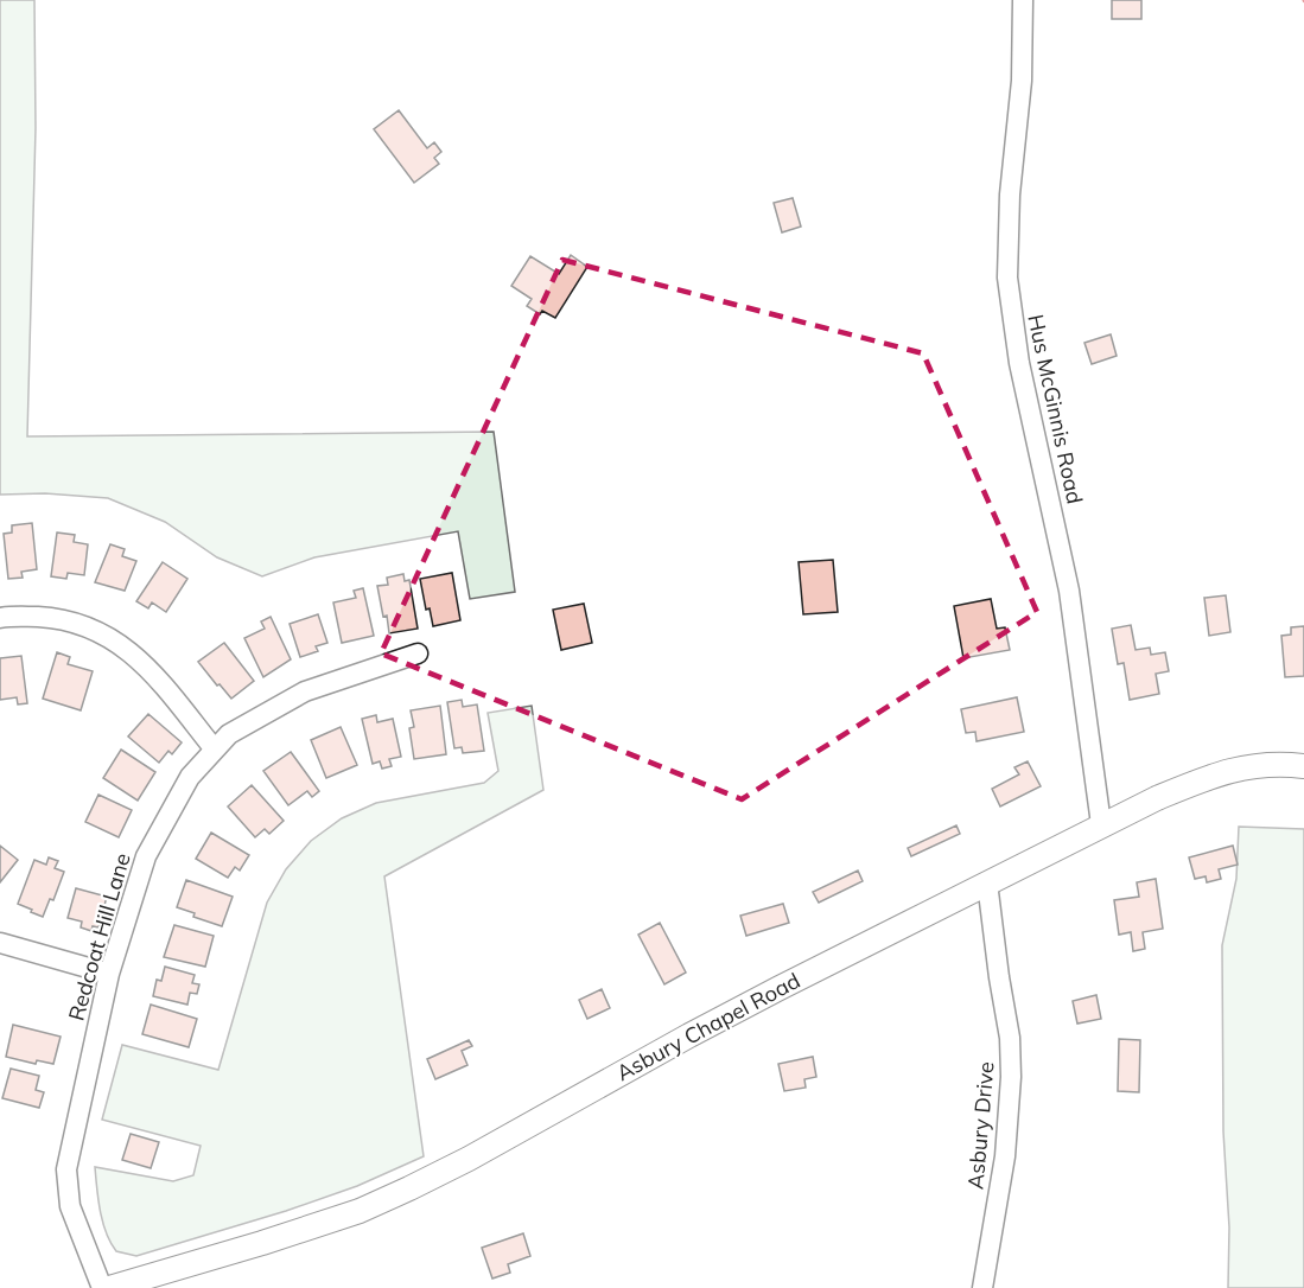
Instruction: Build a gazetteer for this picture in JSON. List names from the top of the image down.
{
  "streets": {
    "main road": ["Asbury Chapel Road"],
    "street": ["Hus McGinnis Road", "Redcoat Hill Lane", "Asbury Drive"]
  },
  "crossings": [
    ["Hus McGinnis Road", "Asbury Chapel Road"],
    ["Asbury Chapel Road", "Asbury Drive"]
  ]
}
